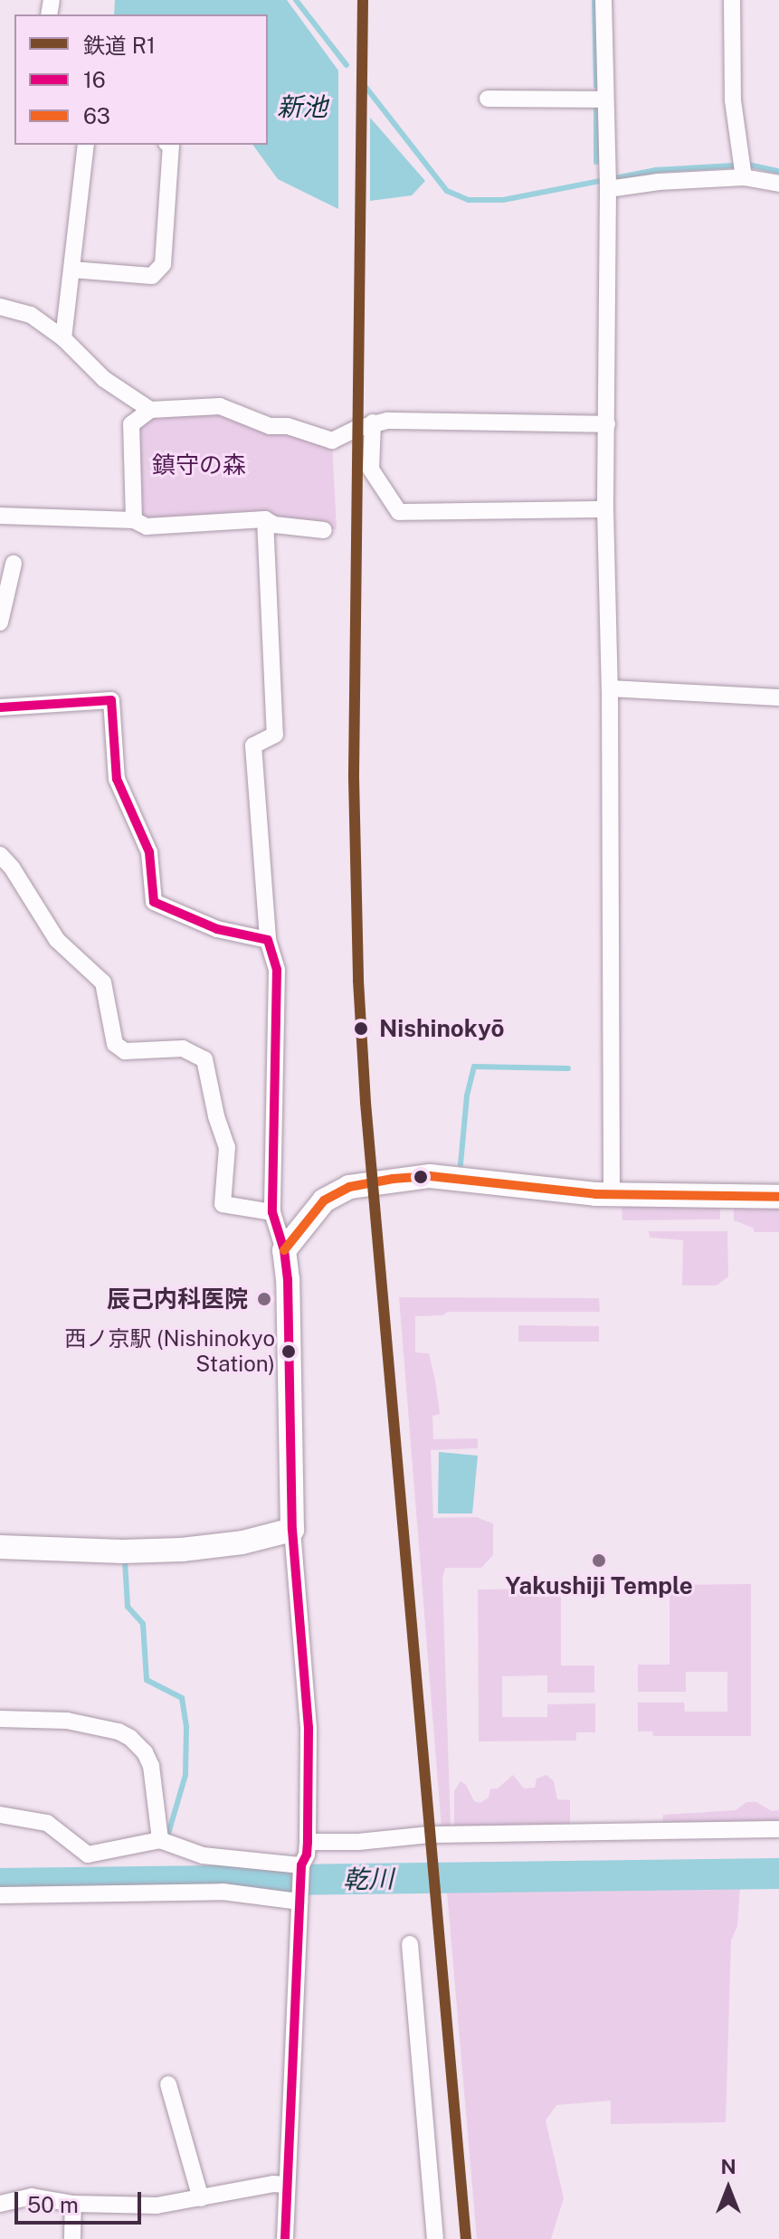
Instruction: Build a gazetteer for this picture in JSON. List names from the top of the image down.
{
  "water": ["新池", "乾川"],
  "parks": ["鎮守の森"],
  "places": [
    "Nishinokyō",
    "辰己内科医院",
    "西ノ京駅 (Nishinokyo Station)",
    "Yakushiji Temple"
  ],
  "lines": ["rail line R1", "transit line 16", "transit line 63"],
  "legend": ["鉄道 R1", "16", "63"],
  "scale_bar": "50 m",
  "north": "top"
}
